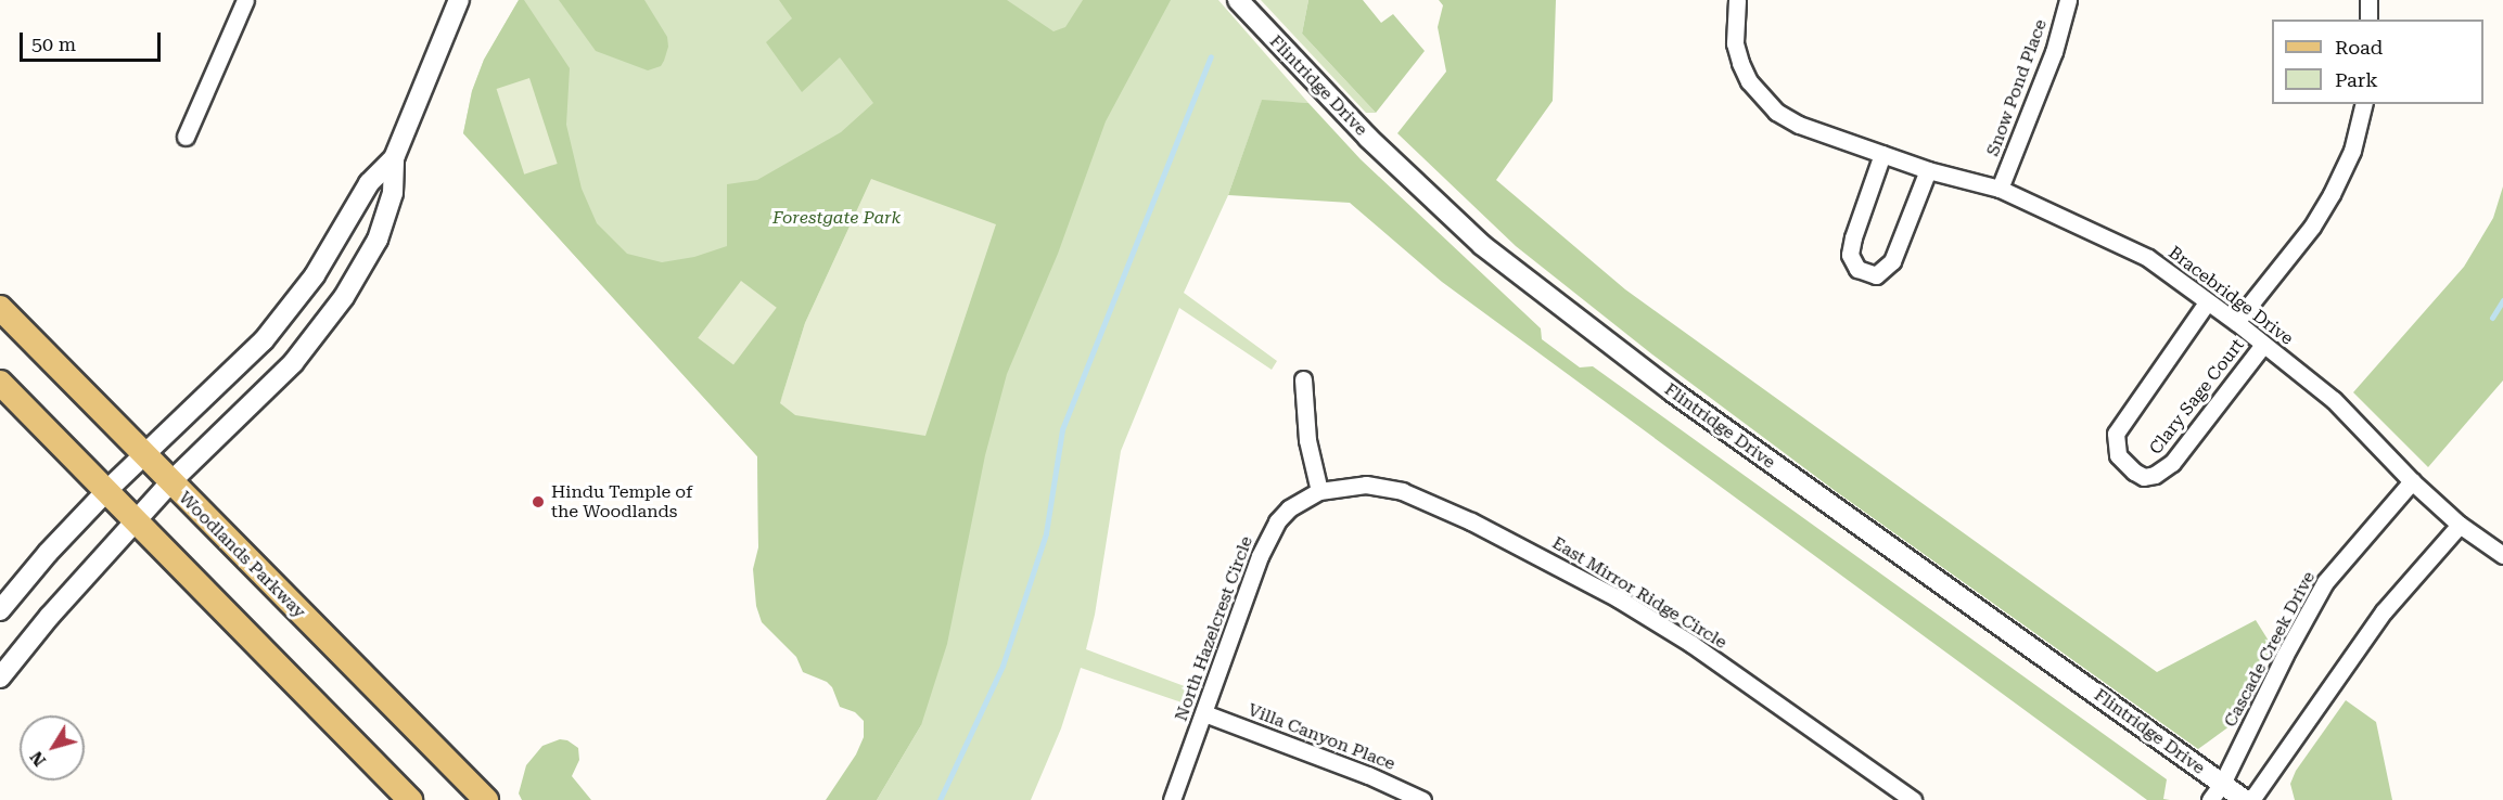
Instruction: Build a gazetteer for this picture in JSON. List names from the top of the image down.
{
  "streets": {
    "main road": ["Woodlands Parkway"],
    "street": [
      "Flintridge Drive",
      "Snow Pond Place",
      "Bracebridge Drive",
      "Clary Sage Court",
      "East Mirror Ridge Circle",
      "North Hazelcrest Circle",
      "Cascade Creek Drive",
      "Villa Canyon Place"
    ]
  },
  "crossings": [
    ["Flintridge Drive", "Cascade Creek Drive"],
    ["Snow Pond Place", "Bracebridge Drive"],
    ["Bracebridge Drive", "Clary Sage Court"],
    ["Bracebridge Drive", "Cascade Creek Drive"],
    ["East Mirror Ridge Circle", "North Hazelcrest Circle"],
    ["North Hazelcrest Circle", "Villa Canyon Place"]
  ],
  "parks": ["Forestgate Park"],
  "places": ["Hindu Temple of the Woodlands"],
  "legend": ["Road", "Park"],
  "scale_bar": "50 m",
  "north": "bottom left"
}
